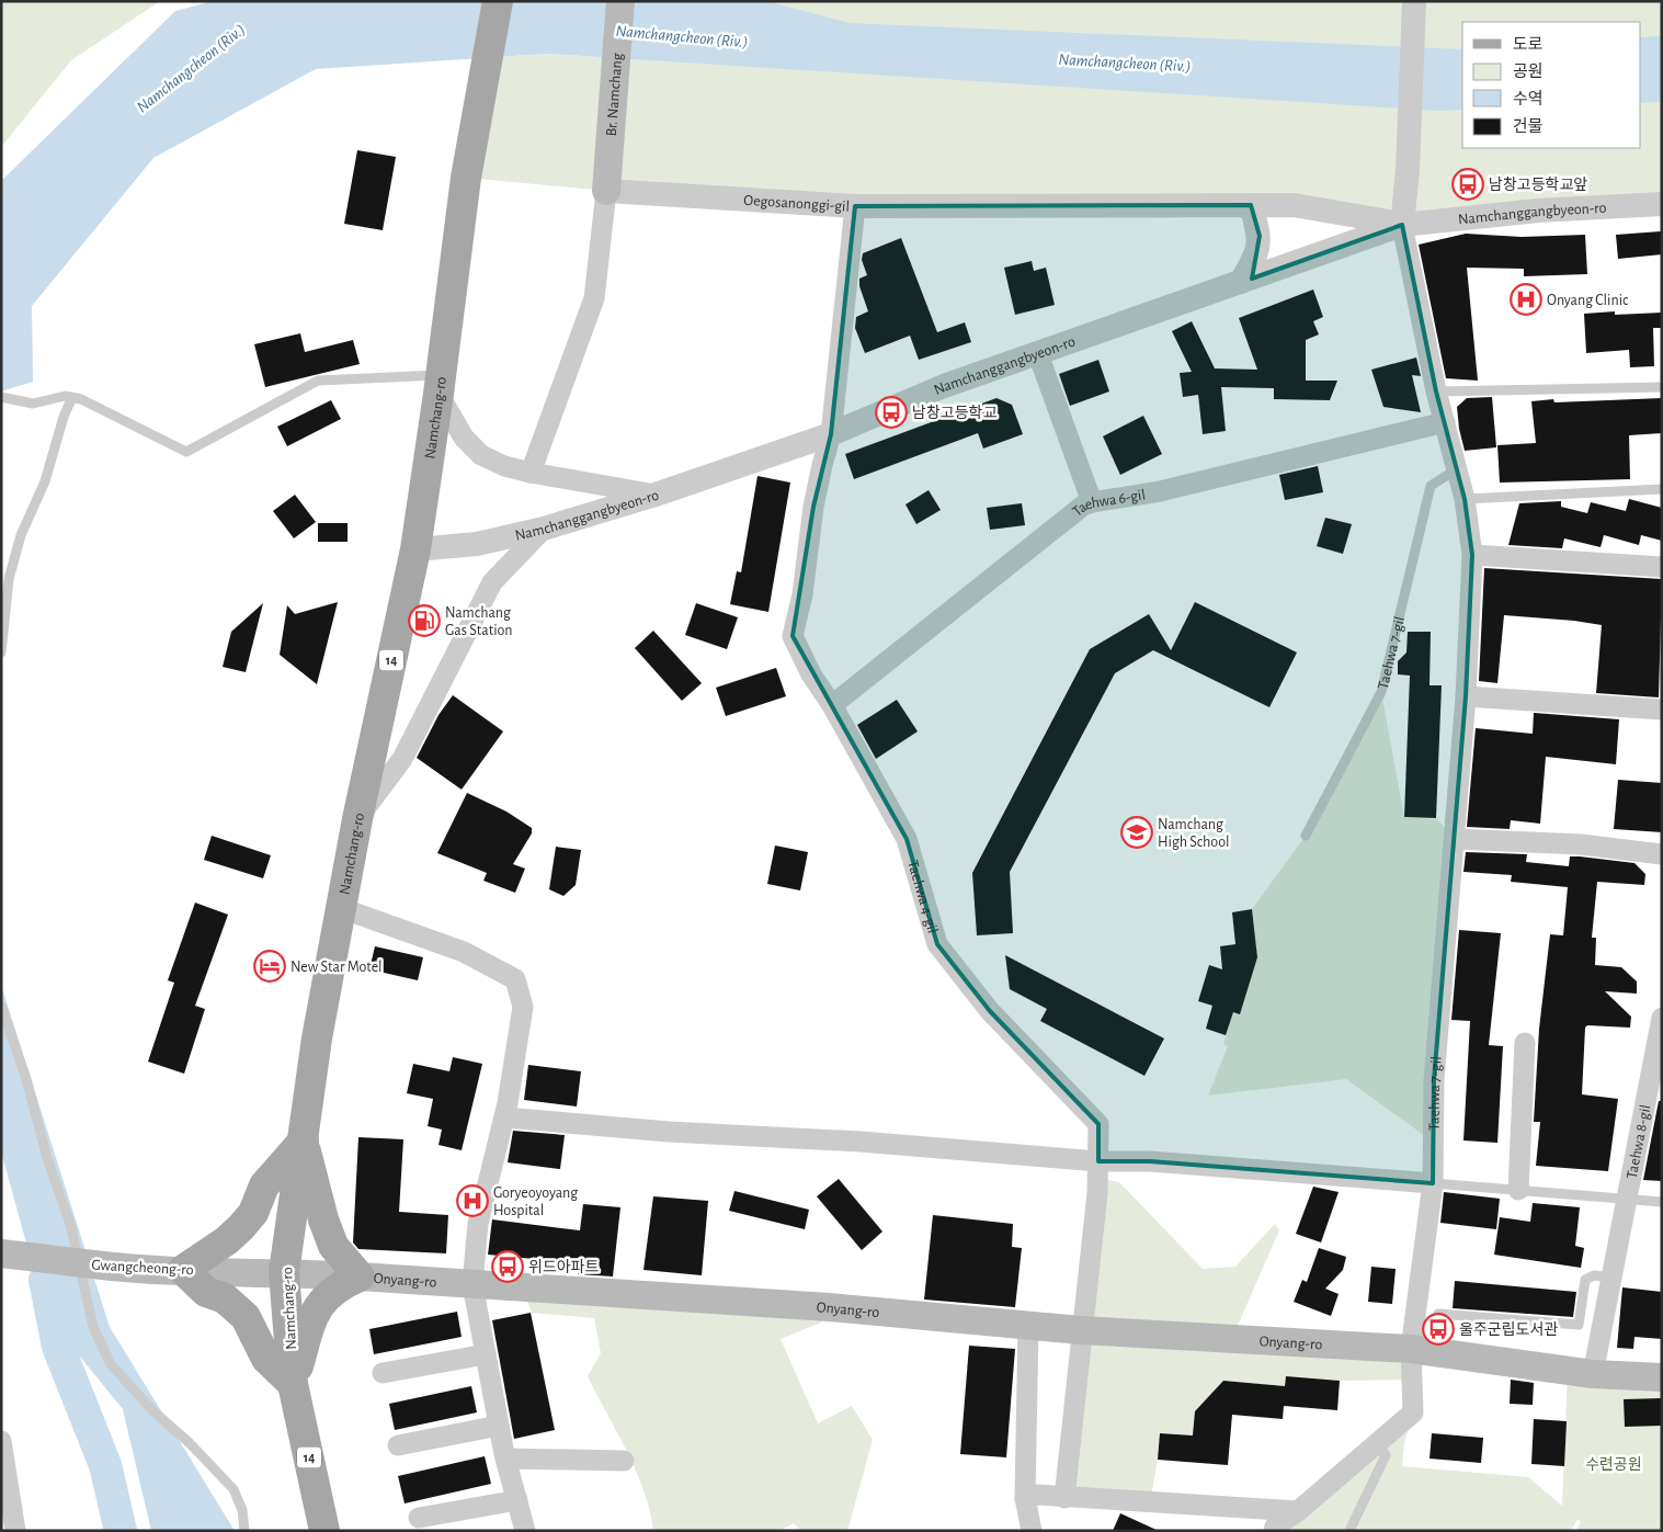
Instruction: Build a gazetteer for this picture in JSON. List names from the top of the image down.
{
  "streets": {
    "main road": [
      "Br. Namchang",
      "Namchang-ro",
      "14",
      "Gwangcheong-ro",
      "Onyang-ro"
    ],
    "street": [
      "Oegosanonggi-gil",
      "Namchanggangbyeon-ro",
      "Taehwa 6-gil",
      "Taehwa 7-gil",
      "Taehwa 4-gil",
      "Taehwa 8-gil"
    ]
  },
  "crossings": [
    ["Br. Namchang", "Oegosanonggi-gil"],
    ["Oegosanonggi-gil", "Namchanggangbyeon-ro"],
    ["Oegosanonggi-gil", "Taehwa 4-gil"],
    ["Namchanggangbyeon-ro", "Namchang-ro"],
    ["Namchanggangbyeon-ro", "Taehwa 7-gil"],
    ["Namchanggangbyeon-ro", "Taehwa 4-gil"],
    ["Namchang-ro", "Gwangcheong-ro"],
    ["Namchang-ro", "Onyang-ro"],
    ["Taehwa 6-gil", "Taehwa 7-gil"],
    ["Taehwa 6-gil", "Taehwa 4-gil"],
    ["Taehwa 7-gil", "Onyang-ro"],
    ["Taehwa 4-gil", "Onyang-ro"],
    ["Taehwa 8-gil", "Onyang-ro"],
    ["Gwangcheong-ro", "Onyang-ro"]
  ],
  "water": ["Namchangcheon (Riv.)"],
  "parks": ["수련공원"],
  "places": {
    "bus stop": [
      "남창고등학교앞",
      "남창고등학교",
      "위드아파트",
      "울주군립도서관"
    ],
    "hospital": ["Onyang Clinic", "Goryeoyoyang Hospital"],
    "fuel station": ["Namchang Gas Station"],
    "school or university": ["Namchang High School"],
    "hotel": ["New Star Motel"]
  },
  "legend": [
    "도로",
    "공원",
    "수역",
    "건물"
  ]
}
